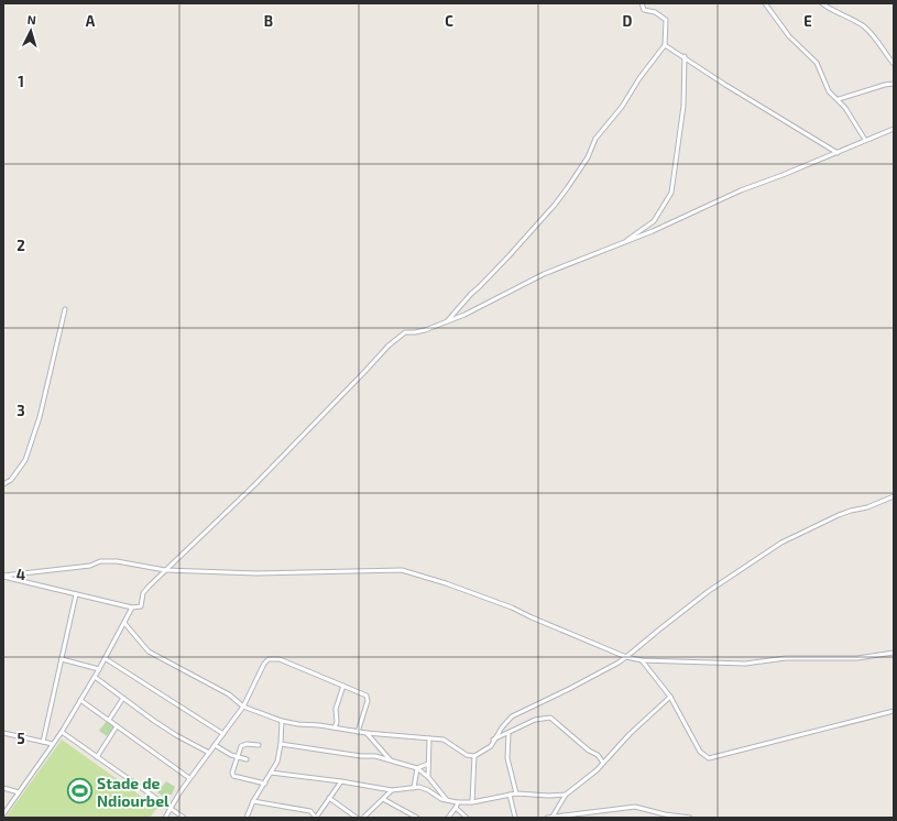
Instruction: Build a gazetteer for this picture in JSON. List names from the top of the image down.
{
  "places": {
    "sports": ["Stade de Ndiourbel"]
  },
  "north": "top",
  "grid": {
    "columns": [
      "A",
      "B",
      "C",
      "D",
      "E"
    ],
    "rows": [
      "1",
      "2",
      "3",
      "4",
      "5"
    ]
  }
}
